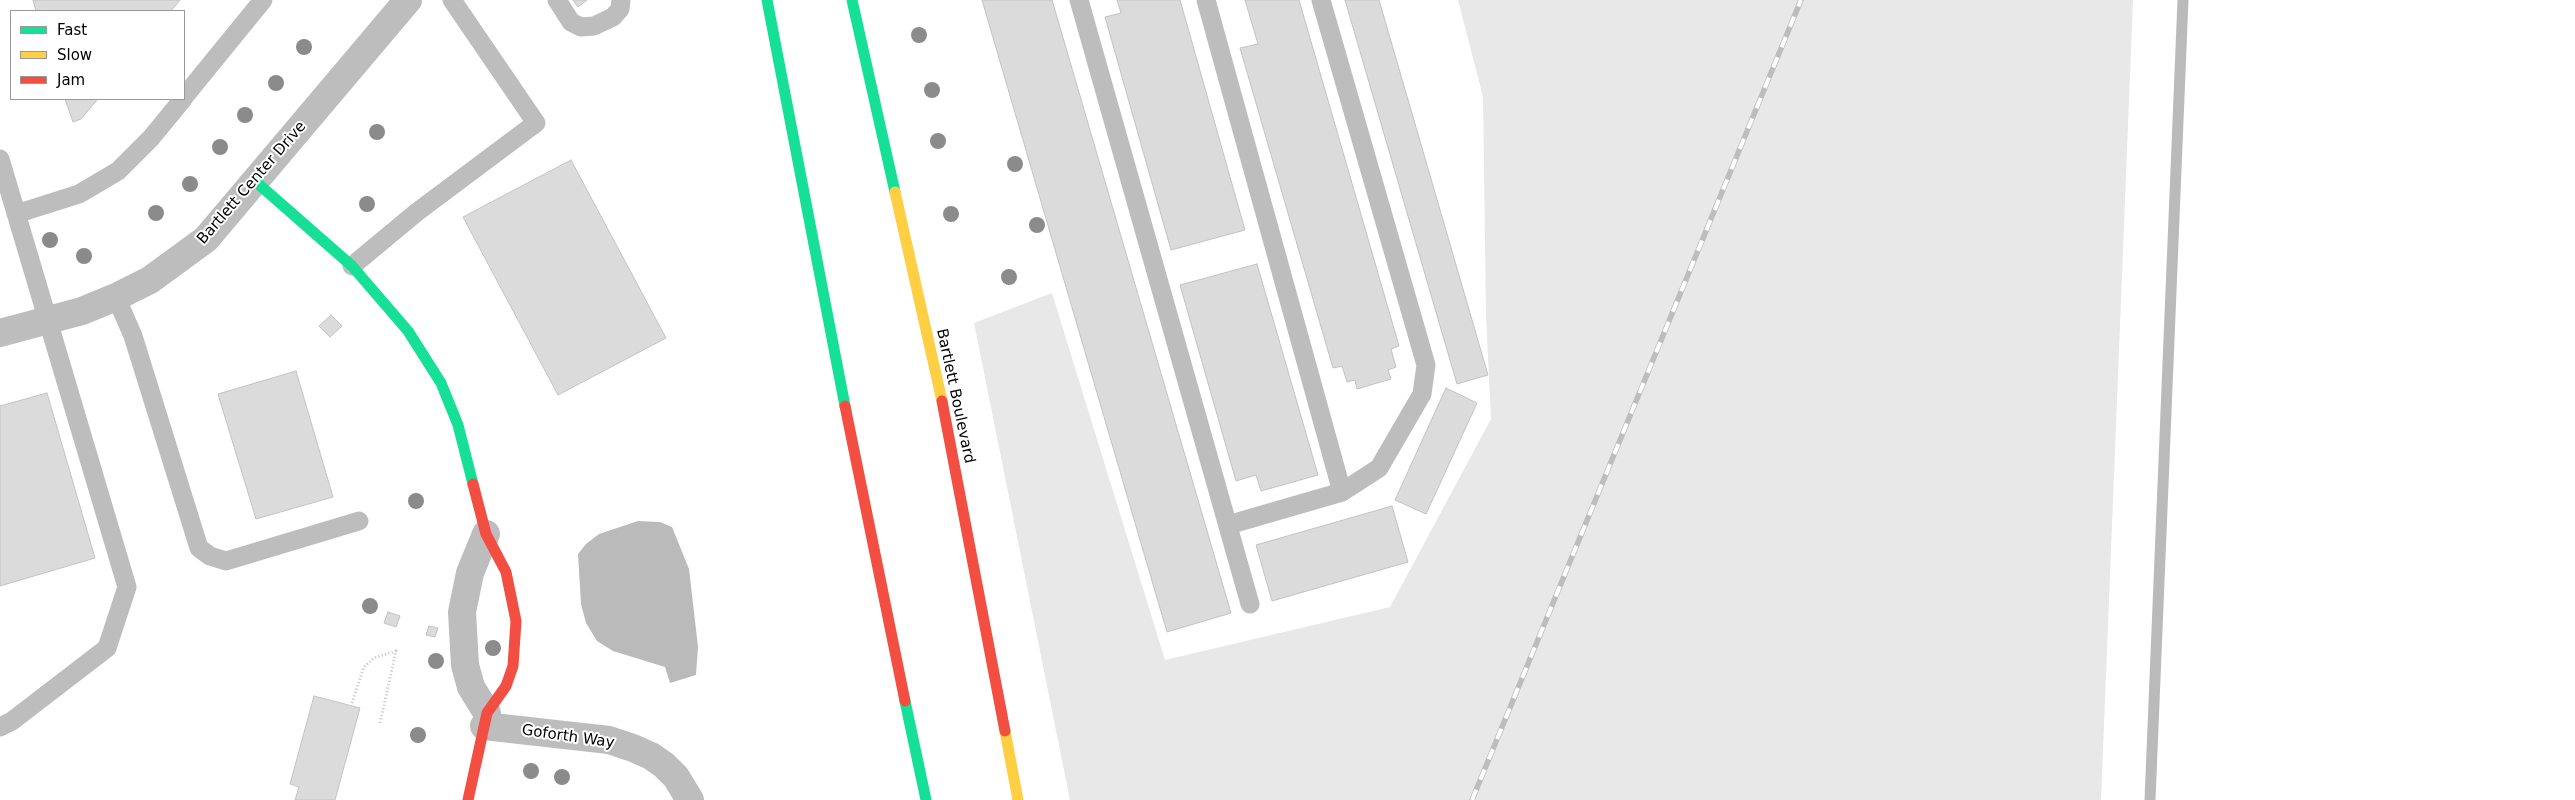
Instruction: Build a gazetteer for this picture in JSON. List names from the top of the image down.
{
  "streets": {
    "main road": ["Bartlett Boulevard"],
    "street": ["Bartlett Center Drive", "Goforth Way"]
  },
  "legend": ["Fast", "Slow", "Jam"]
}
